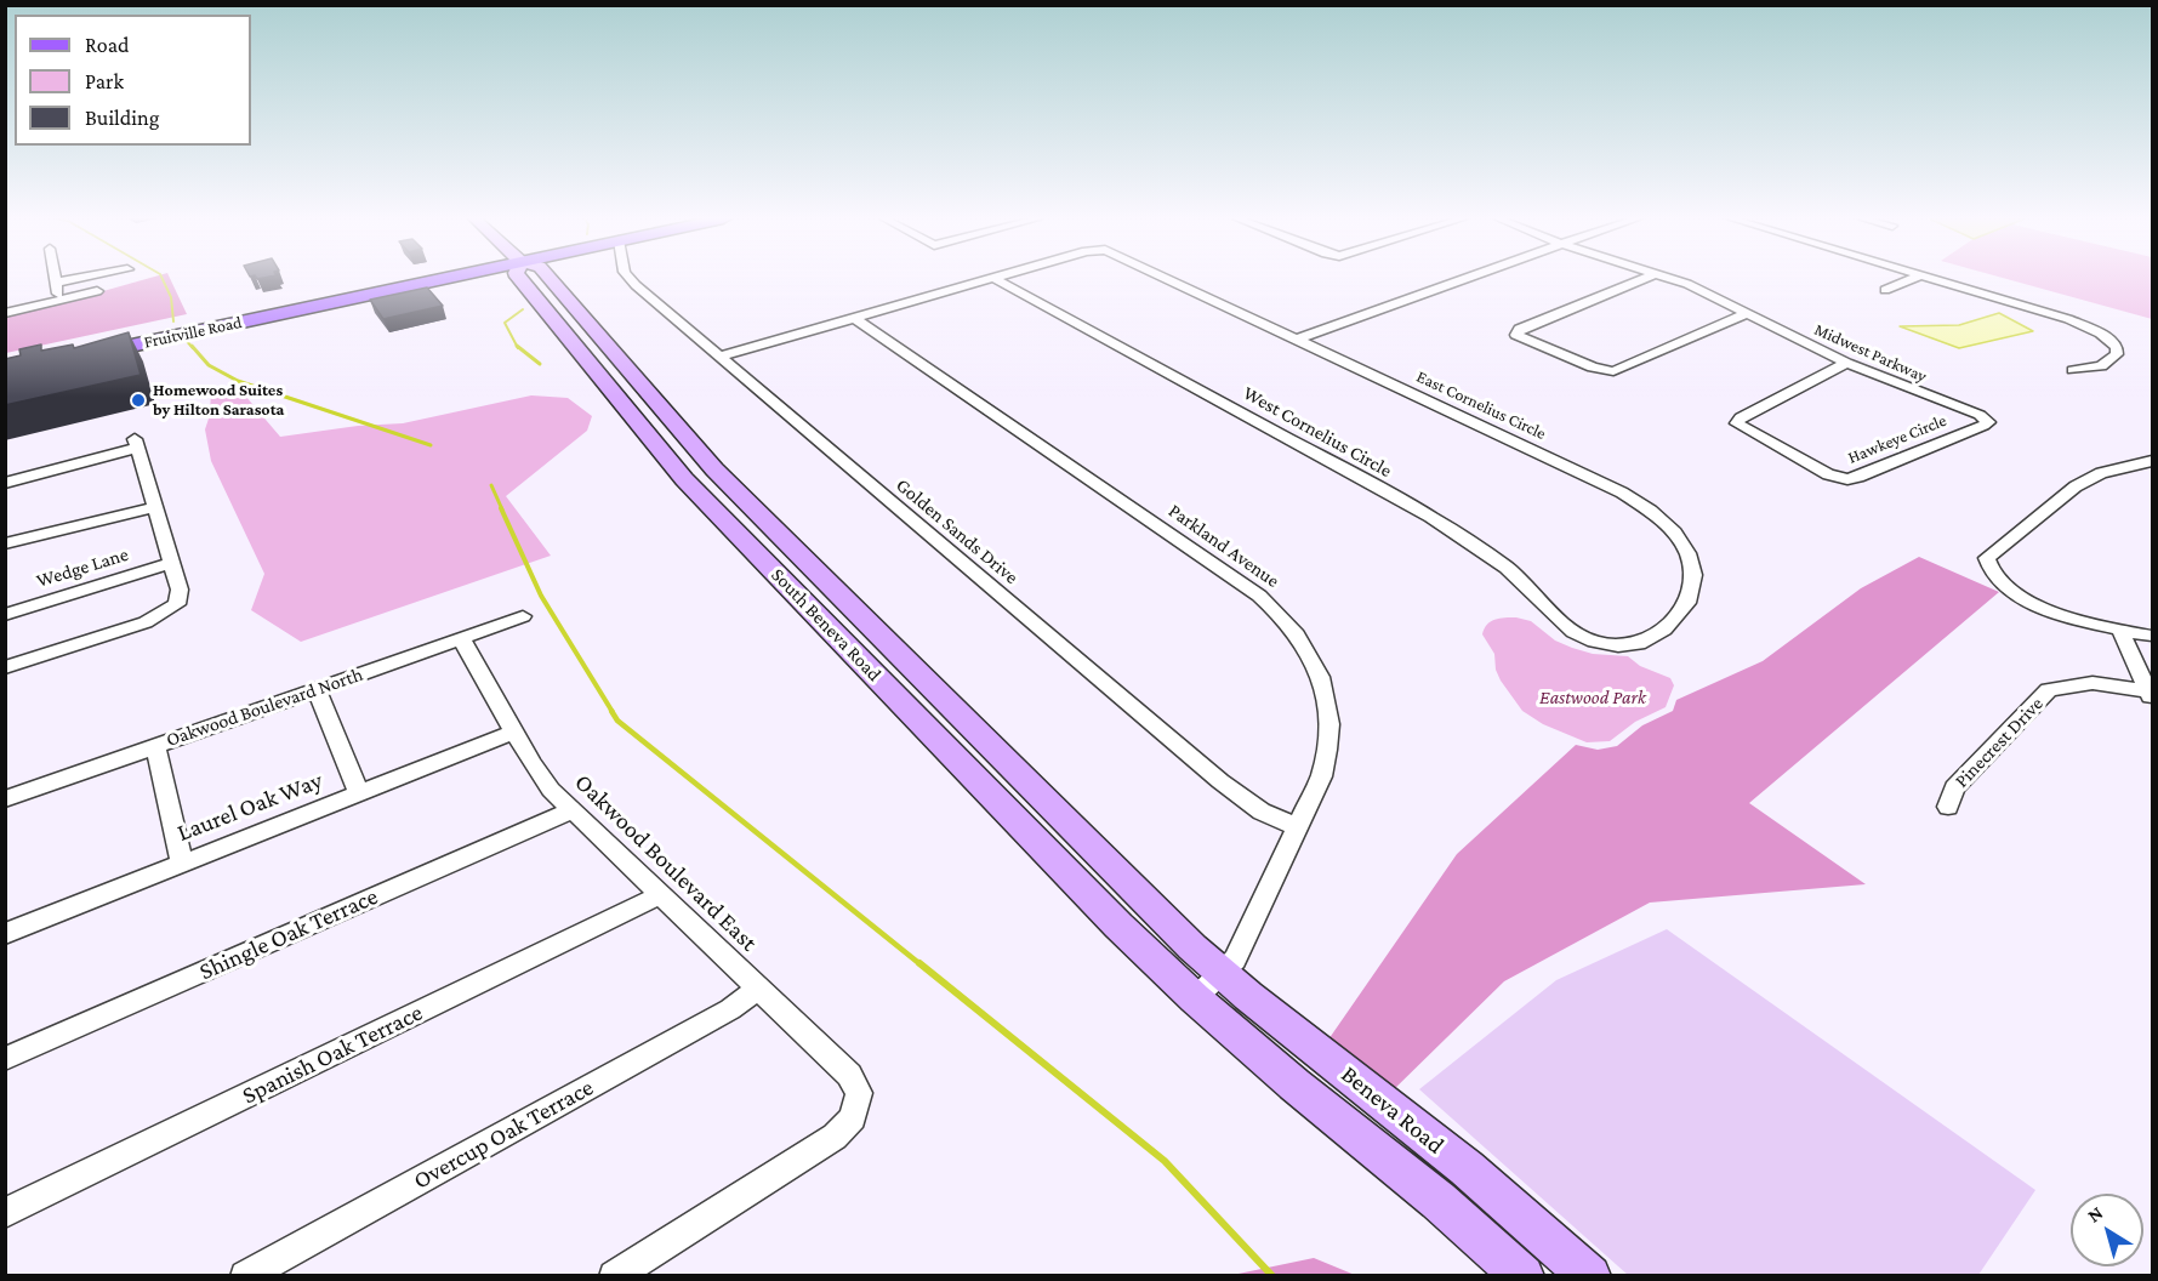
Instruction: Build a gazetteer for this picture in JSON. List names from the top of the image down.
{
  "streets": {
    "main road": ["Fruitville Road", "South Beneva Road", "Beneva Road"],
    "street": [
      "Midwest Parkway",
      "East Cornelius Circle",
      "West Cornelius Circle",
      "Hawkeye Circle",
      "Golden Sands Drive",
      "Parkland Avenue",
      "Wedge Lane",
      "Oakwood Boulevard North",
      "Pinecrest Drive",
      "Laurel Oak Way",
      "Oakwood Boulevard East",
      "Shingle Oak Terrace",
      "Spanish Oak Terrace",
      "Overcup Oak Terrace"
    ]
  },
  "crossings": [
    ["Midwest Parkway", "Hawkeye Circle"],
    ["East Cornelius Circle", "West Cornelius Circle"],
    ["Golden Sands Drive", "Parkland Avenue"],
    ["Parkland Avenue", "South Beneva Road"],
    ["Parkland Avenue", "Beneva Road"],
    ["South Beneva Road", "Beneva Road"],
    ["Oakwood Boulevard North", "Oakwood Boulevard East"],
    ["Laurel Oak Way", "Oakwood Boulevard East"],
    ["Oakwood Boulevard East", "Shingle Oak Terrace"],
    ["Oakwood Boulevard East", "Spanish Oak Terrace"],
    ["Oakwood Boulevard East", "Overcup Oak Terrace"]
  ],
  "parks": ["Eastwood Park"],
  "places": ["Homewood Suites by Hilton Sarasota"],
  "legend": ["Road", "Park", "Building"],
  "north": "top left"
}
